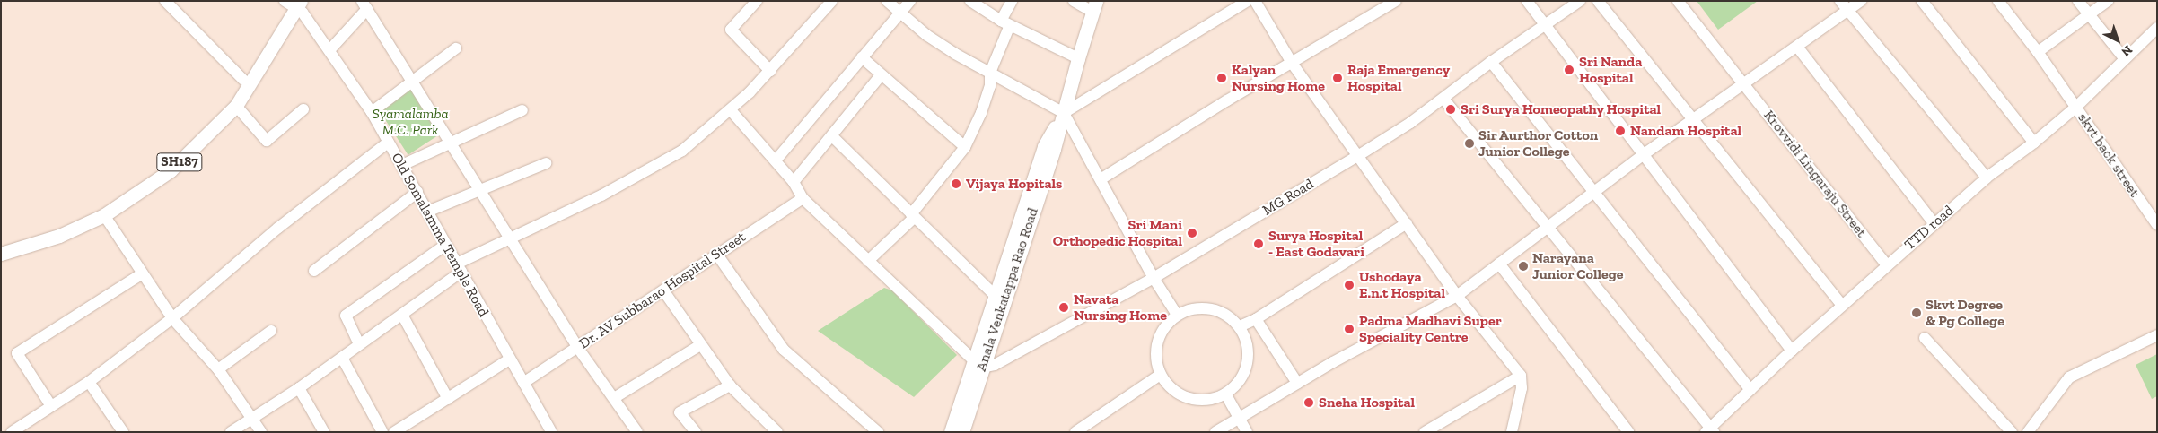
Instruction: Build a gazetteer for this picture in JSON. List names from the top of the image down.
{
  "streets": {
    "main road": ["SH187", "Anala Venkatappa Rao Road"],
    "street": [
      "skvt back street",
      "Krovvidi Lingaraju Street",
      "MG Road",
      "TTD road",
      "Old Somalamma Temple Road",
      "Dr. AV Subbarao Hospital Street"
    ]
  },
  "crossings": [
    ["skvt back street", "TTD road"],
    ["SH187", "Old Somalamma Temple Road"],
    ["Krovvidi Lingaraju Street", "TTD road"],
    ["MG Road", "Anala Venkatappa Rao Road"],
    ["Old Somalamma Temple Road", "Dr. AV Subbarao Hospital Street"]
  ],
  "parks": ["Syamalamba M.C. Park"],
  "places": [
    "Sri Nanda Hospital",
    "Kalyan Nursing Home",
    "Raja Emergency Hospital",
    "Sri Surya Homeopathy Hospital",
    "Nandam Hospital",
    "Sir Aurthor Cotton Junior College",
    "Vijaya Hopitals",
    "Sri Mani Orthopedic Hospital",
    "Surya Hospital - East Godavari",
    "Narayana Junior College",
    "Ushodaya E.n.t Hospital",
    "Navata Nursing Home",
    "Skvt Degree & Pg College",
    "Padma Madhavi Super Speciality Centre",
    "Sneha Hospital"
  ],
  "north": "bottom right"
}
